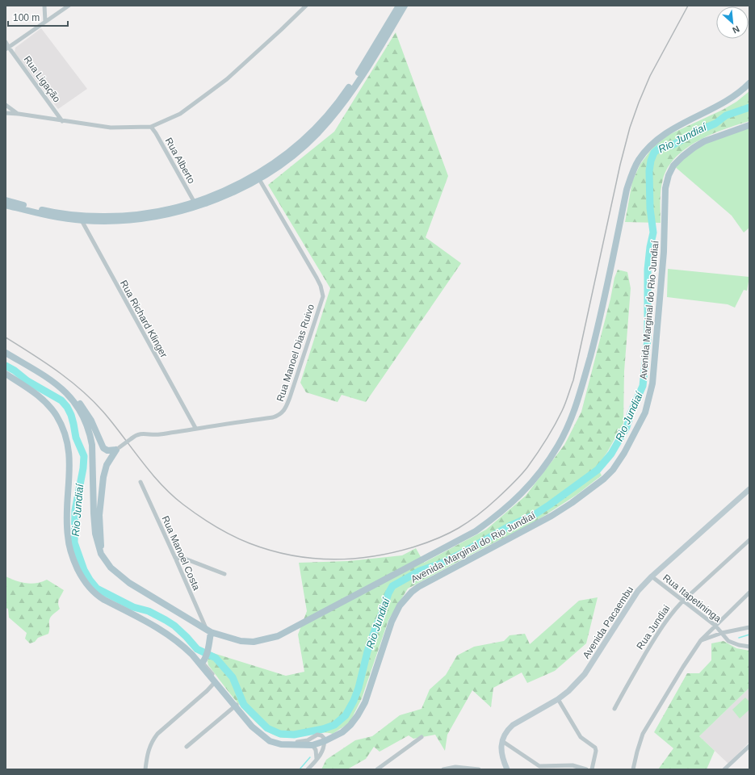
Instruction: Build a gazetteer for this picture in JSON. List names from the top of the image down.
{
  "streets": {
    "main road": ["Avenida Marginal do Rio Jundiaí", "Avenida Pacaembu"],
    "street": [
      "Rua Ligação",
      "Rua Alberto",
      "Rua Richard Klinger",
      "Rua Manoel Dias Ruivo",
      "Rua Manoel Costa",
      "Rua Itapetininga",
      "Rua Jundiai"
    ]
  },
  "crossings": [
    ["Avenida Marginal do Rio Jundiaí", "Rua Manoel Costa"],
    ["Rua Richard Klinger", "Rua Manoel Dias Ruivo"],
    ["Rua Itapetininga", "Avenida Pacaembu"],
    ["Rua Itapetininga", "Rua Jundiai"]
  ],
  "water": ["Rio Jundiaí"],
  "scale_bar": "100 m",
  "north": "bottom right"
}
